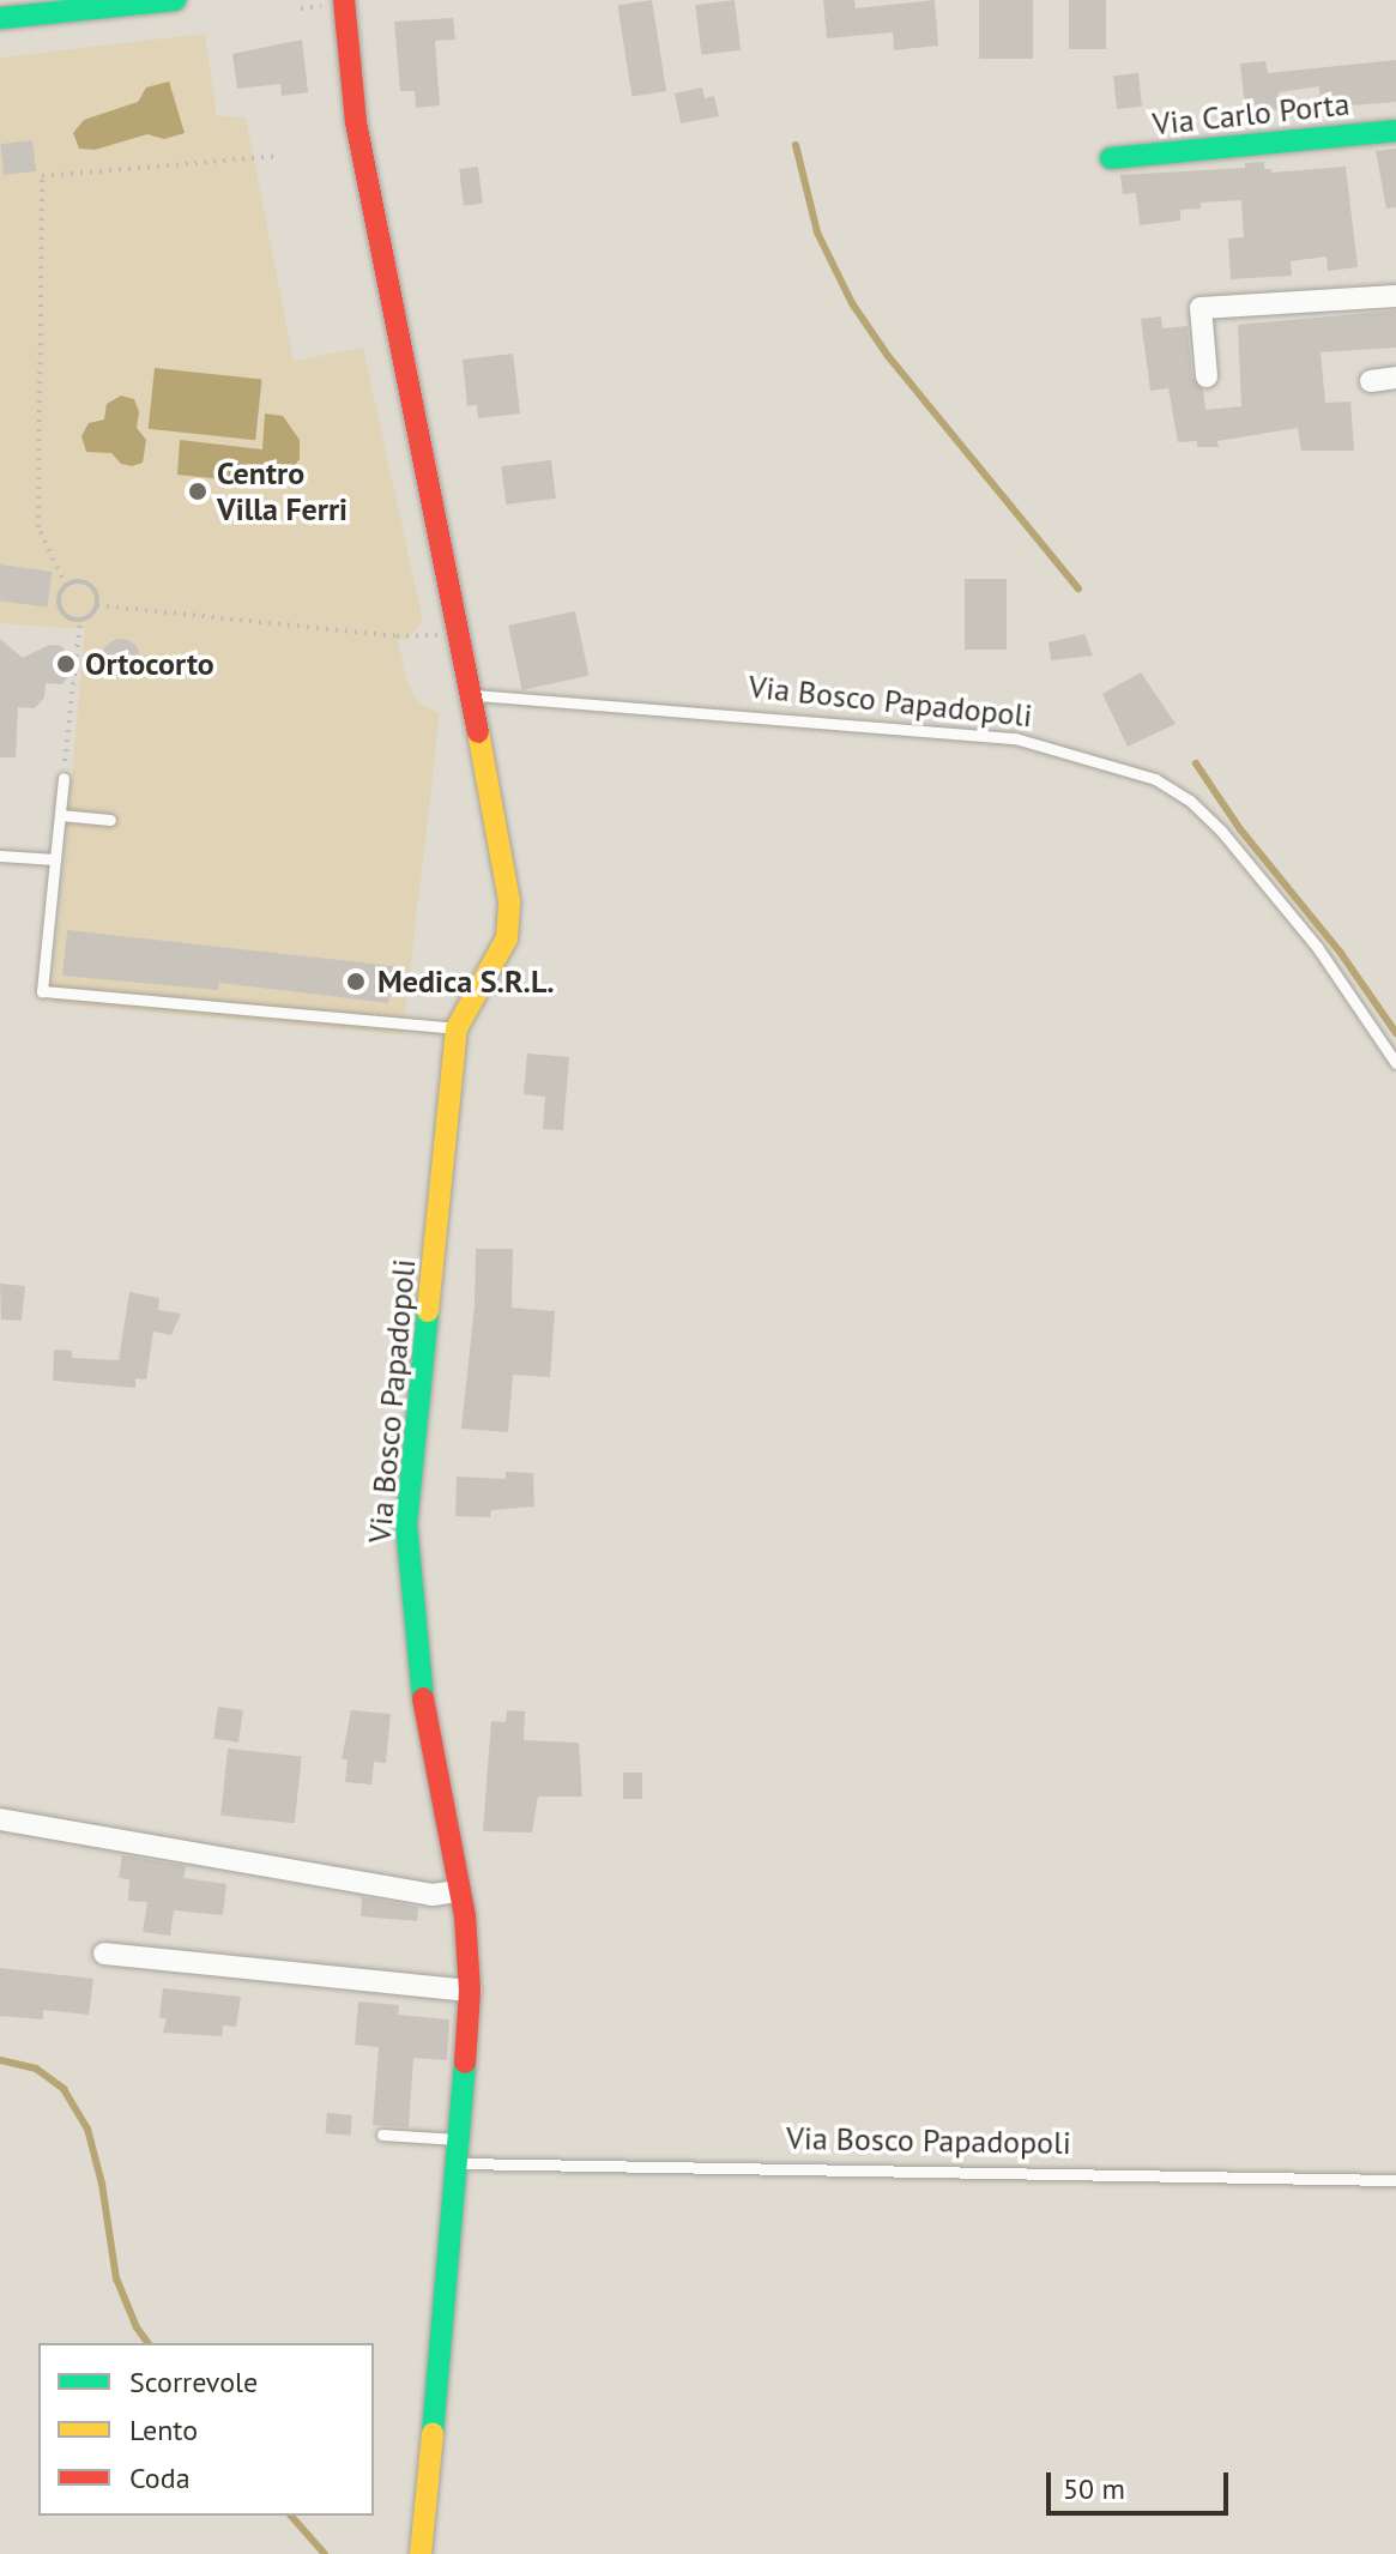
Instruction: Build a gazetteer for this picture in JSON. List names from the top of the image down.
{
  "streets": {
    "street": ["Via Carlo Porta", "Via Bosco Papadopoli"]
  },
  "places": ["Centro Villa Ferri", "Ortocorto", "Medica S.R.L."],
  "legend": ["Scorrevole", "Lento", "Coda"],
  "scale_bar": "50 m"
}
